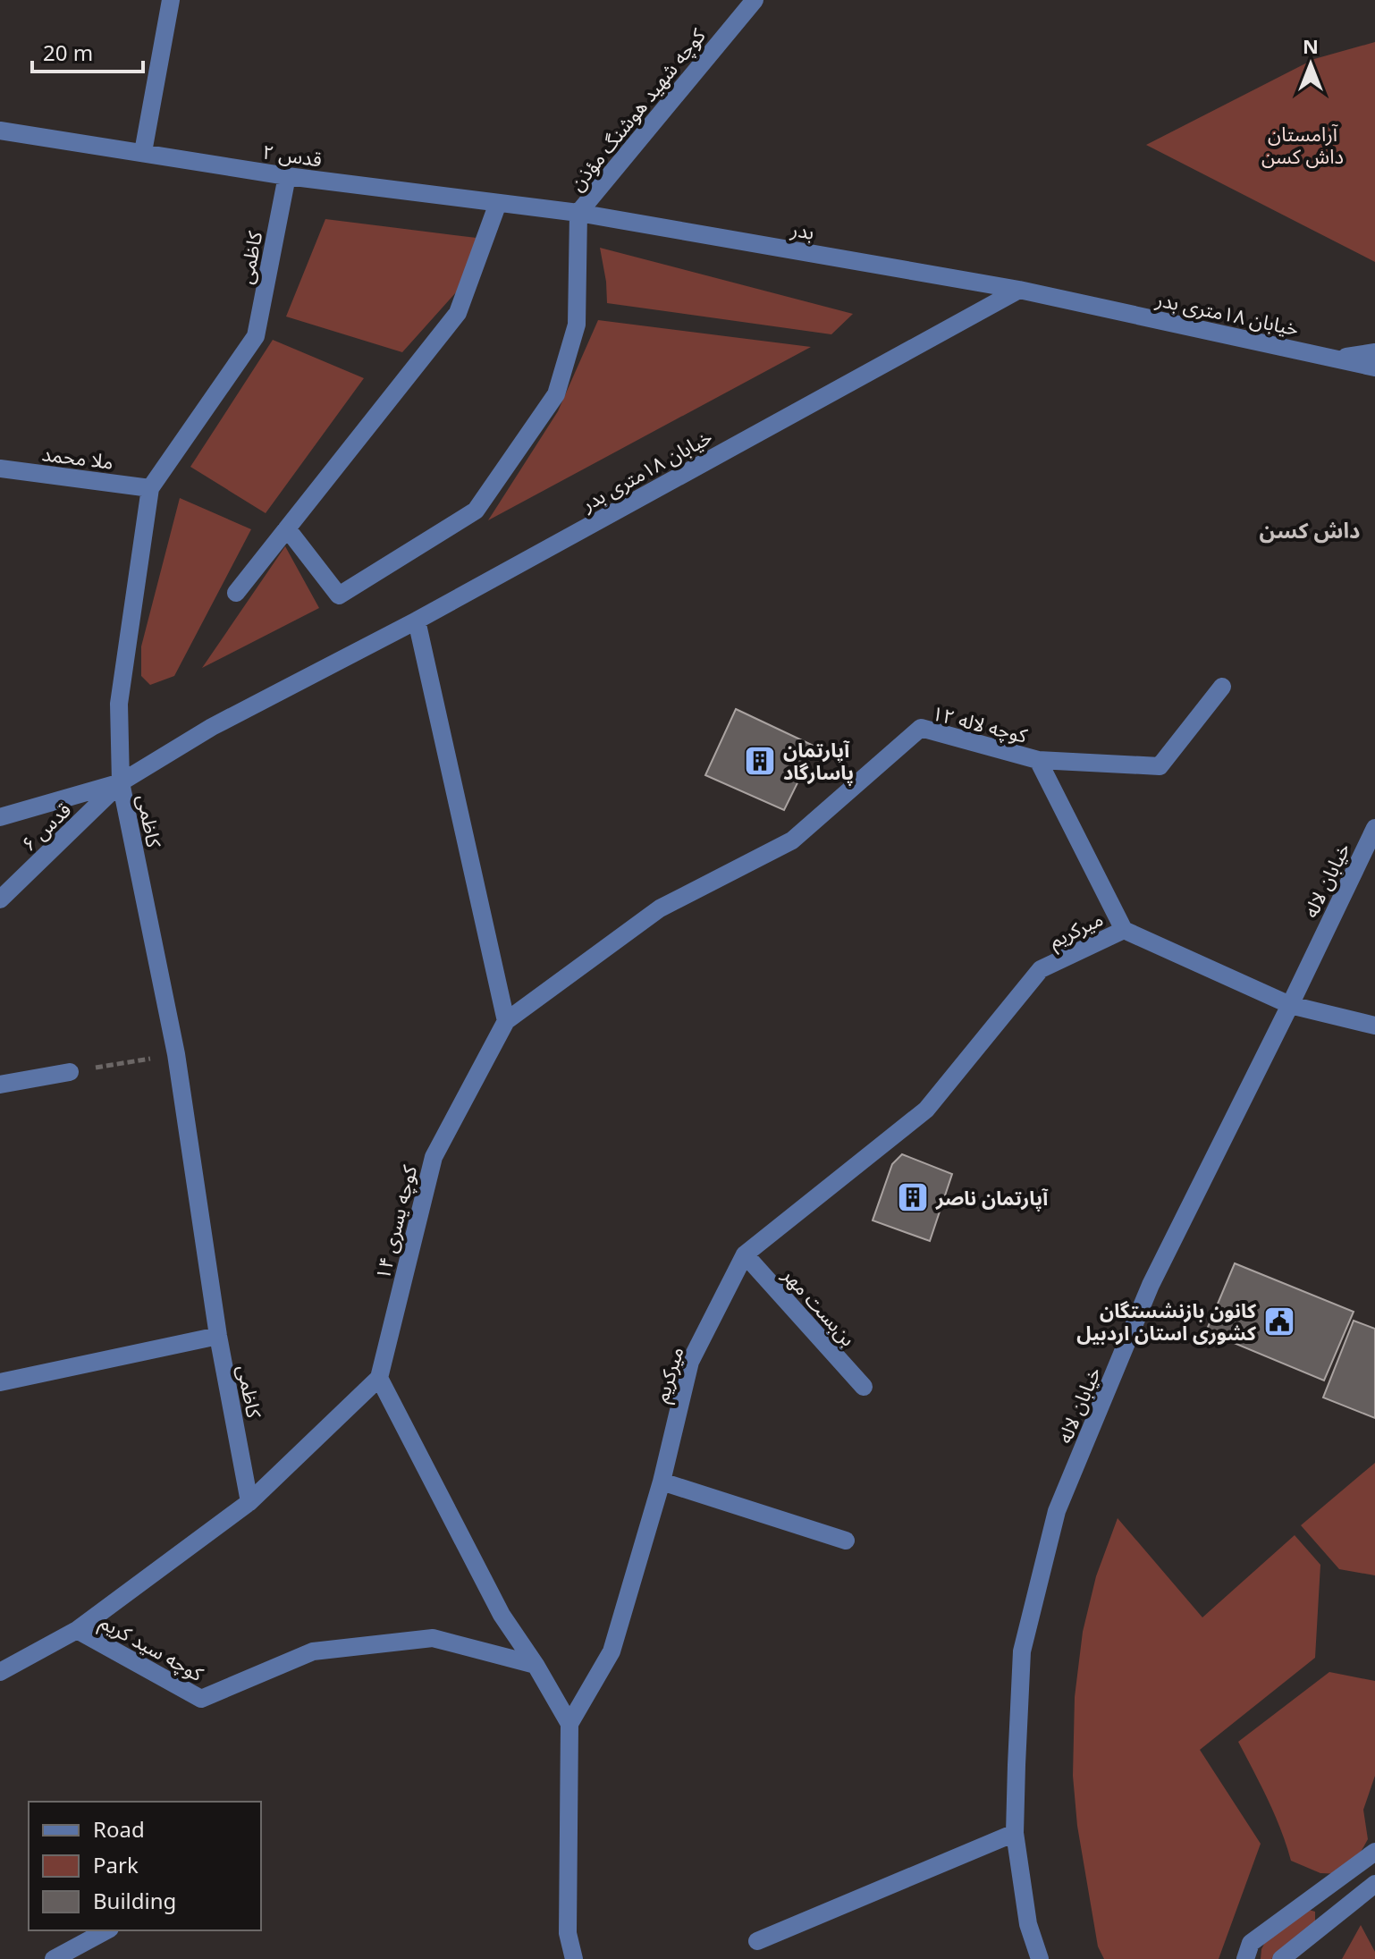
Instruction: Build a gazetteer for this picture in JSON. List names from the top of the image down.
{
  "streets": {
    "street": [
      "کوچه شهید هوشنگ مؤذن",
      "قدس ۲",
      "بدر",
      "کاظمی",
      "خیابان ۱۸متری بدر",
      "ملا محمد",
      "کوچه لاله ۱۲",
      "قدس ۶",
      "خیابان لاله",
      "میرکریم",
      "کوچه یسری ۱۴",
      "بن‌بست مهر",
      "کوچه سید کریم"
    ]
  },
  "crossings": [
    ["کوچه شهید هوشنگ مؤذن", "قدس ۲"],
    ["کوچه شهید هوشنگ مؤذن", "بدر"],
    ["قدس ۲", "بدر"],
    ["قدس ۲", "کاظمی"],
    ["بدر", "خیابان ۱۸متری بدر"],
    ["کاظمی", "خیابان ۱۸متری بدر"],
    ["کاظمی", "ملا محمد"],
    ["کاظمی", "قدس ۶"],
    ["خیابان ۱۸متری بدر", "قدس ۶"],
    ["کوچه لاله ۱۲", "میرکریم"],
    ["کوچه لاله ۱۲", "کوچه یسری ۱۴"],
    ["میرکریم", "بن‌بست مهر"]
  ],
  "districts": ["داش کسن"],
  "parks": ["آرامستان داش کسن"],
  "places": {
    "building": ["آپارتمان پاسارگاد", "آپارتمان ناصر"],
    "public building": ["کانون بازنشستگان کشوری استان اردبیل"]
  },
  "legend": ["Road", "Park", "Building"],
  "scale_bar": "20 m",
  "north": "top"
}
